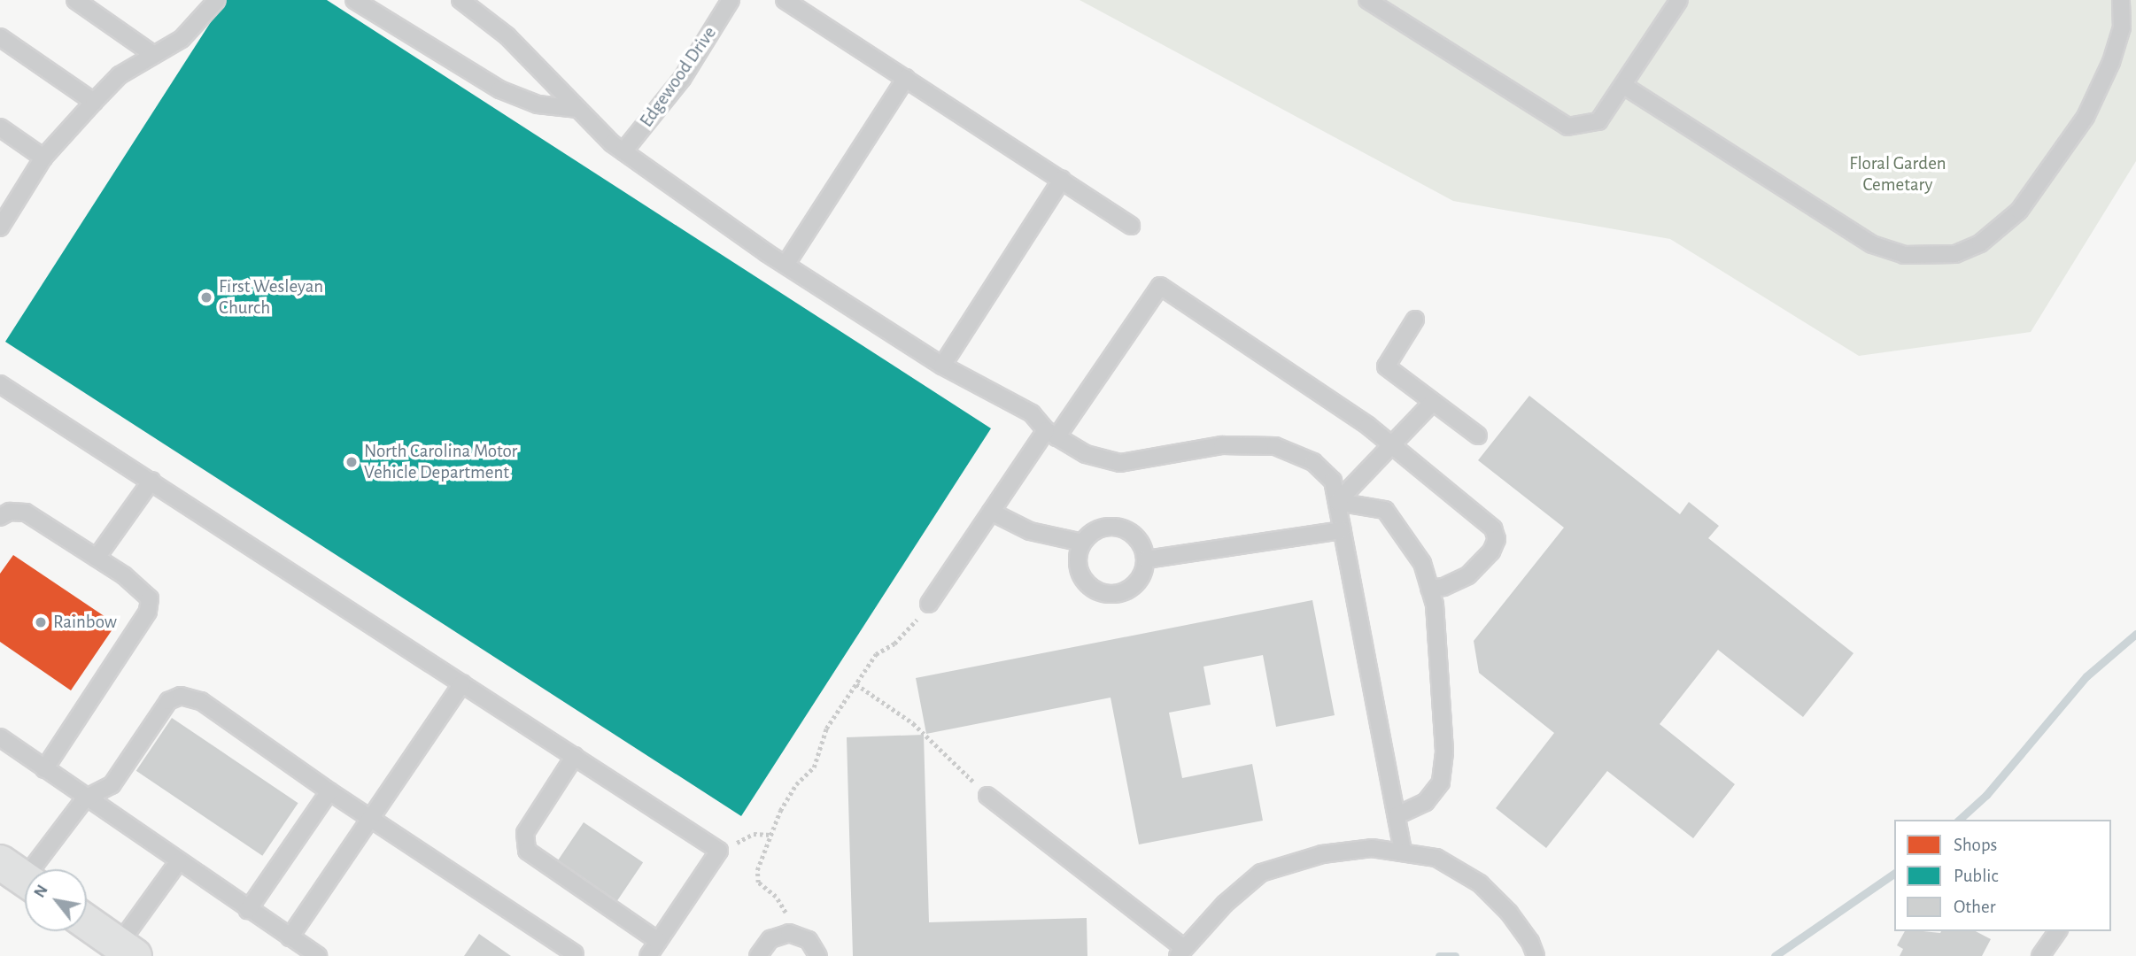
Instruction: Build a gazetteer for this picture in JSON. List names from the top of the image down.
{
  "streets": {
    "lane": ["Edgewood Drive"]
  },
  "parks": ["Floral Garden Cemetary"],
  "places": ["First Wesleyan Church", "North Carolina Motor Vehicle Department", "Rainbow"],
  "legend": ["Shops", "Public", "Other"],
  "north": "top left"
}
